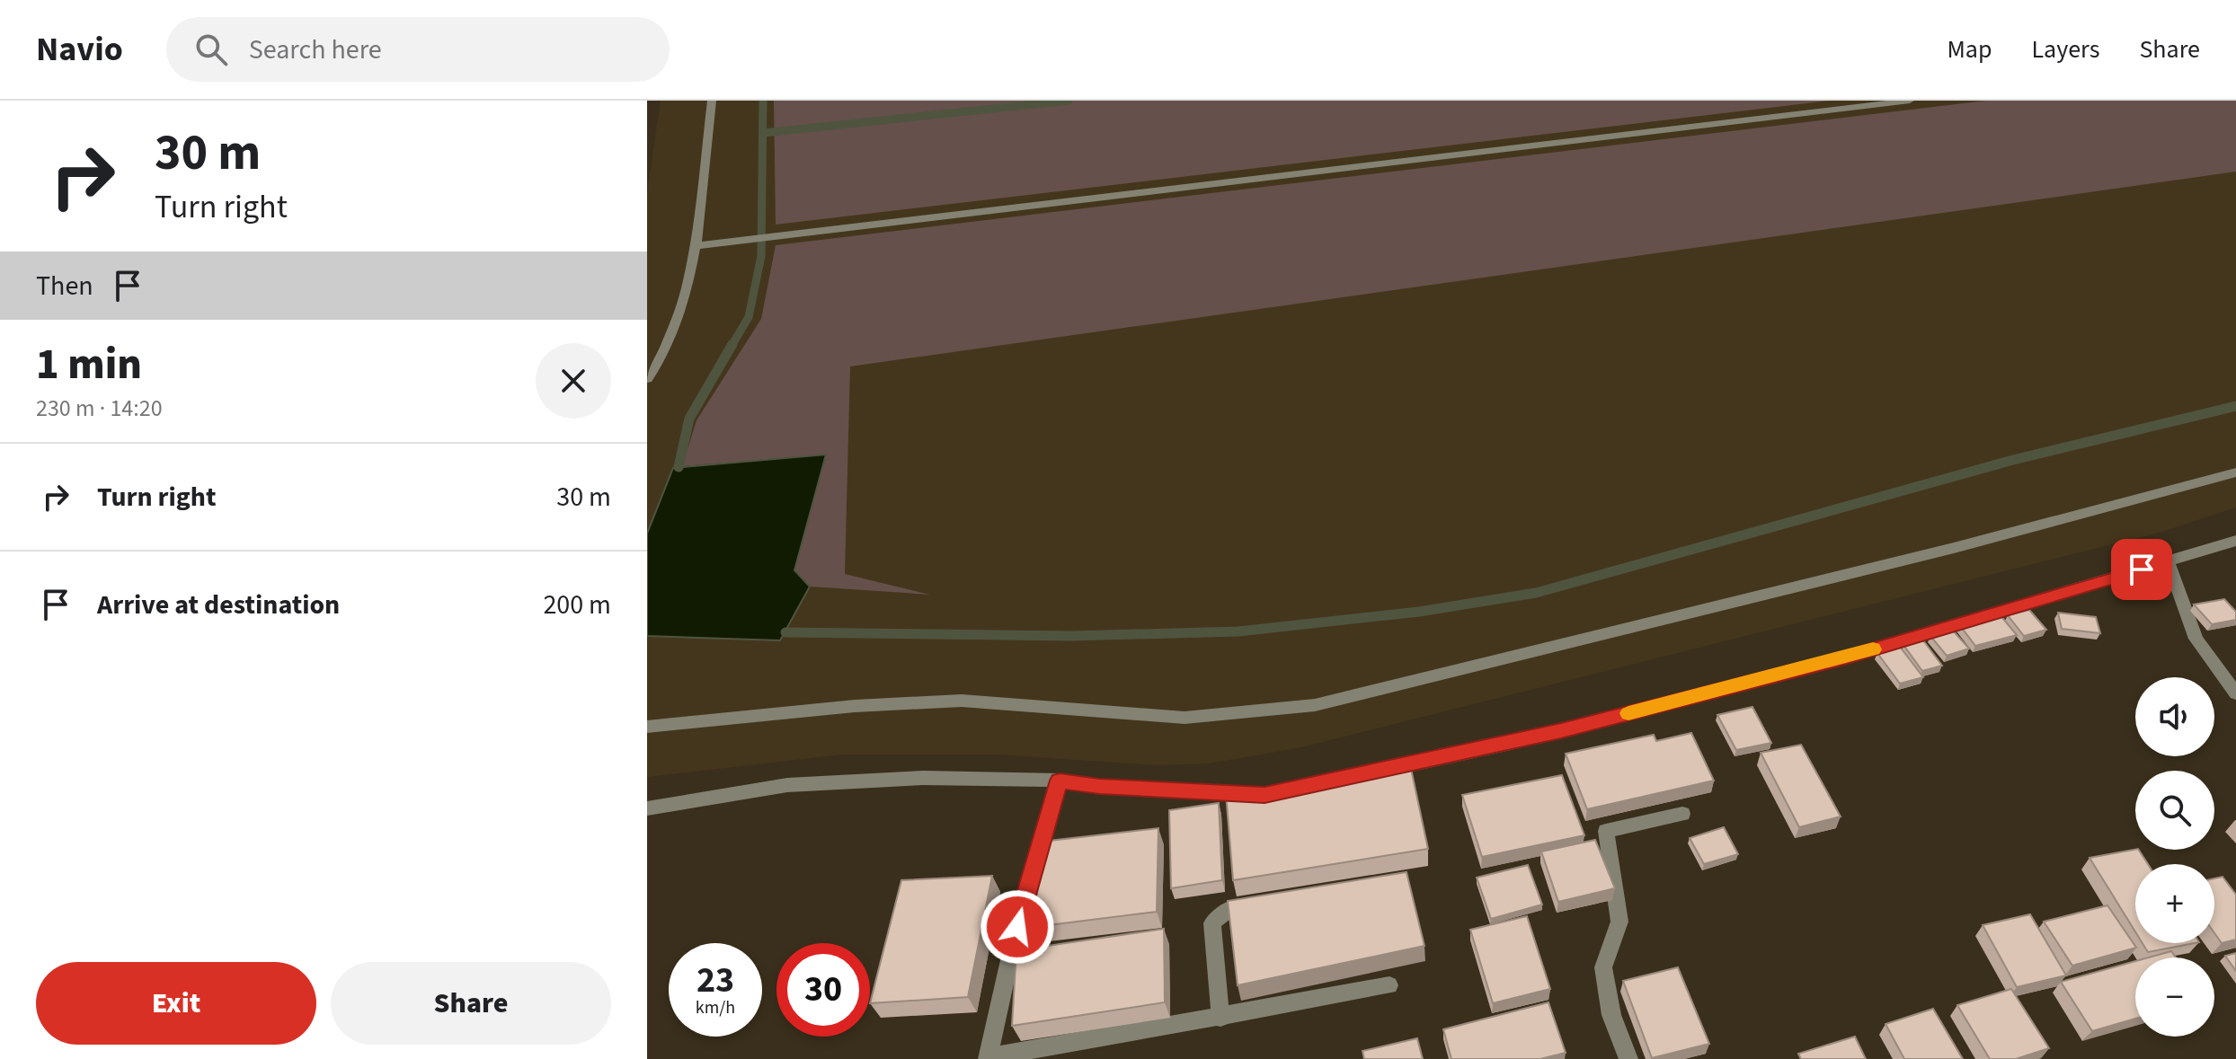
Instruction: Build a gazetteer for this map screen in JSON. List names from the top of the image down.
{
  "page": {
    "header": "Navio",
    "search": "Search here",
    "nav": ["Map", "Layers", "Share"],
    "turn": ["30 m", "Turn right"],
    "then": "Then",
    "heading": ["1 min", "230 m · 14:20"],
    "list": [
      {
        "name": "Turn right",
        "value": "30 m"
      },
      {
        "name": "Arrive at destination",
        "value": "200 m"
      }
    ],
    "map_buttons": ["+", "−"],
    "speed": "23 km/h",
    "limit": "30",
    "buttons": ["Exit", "Share"]
  }
}
